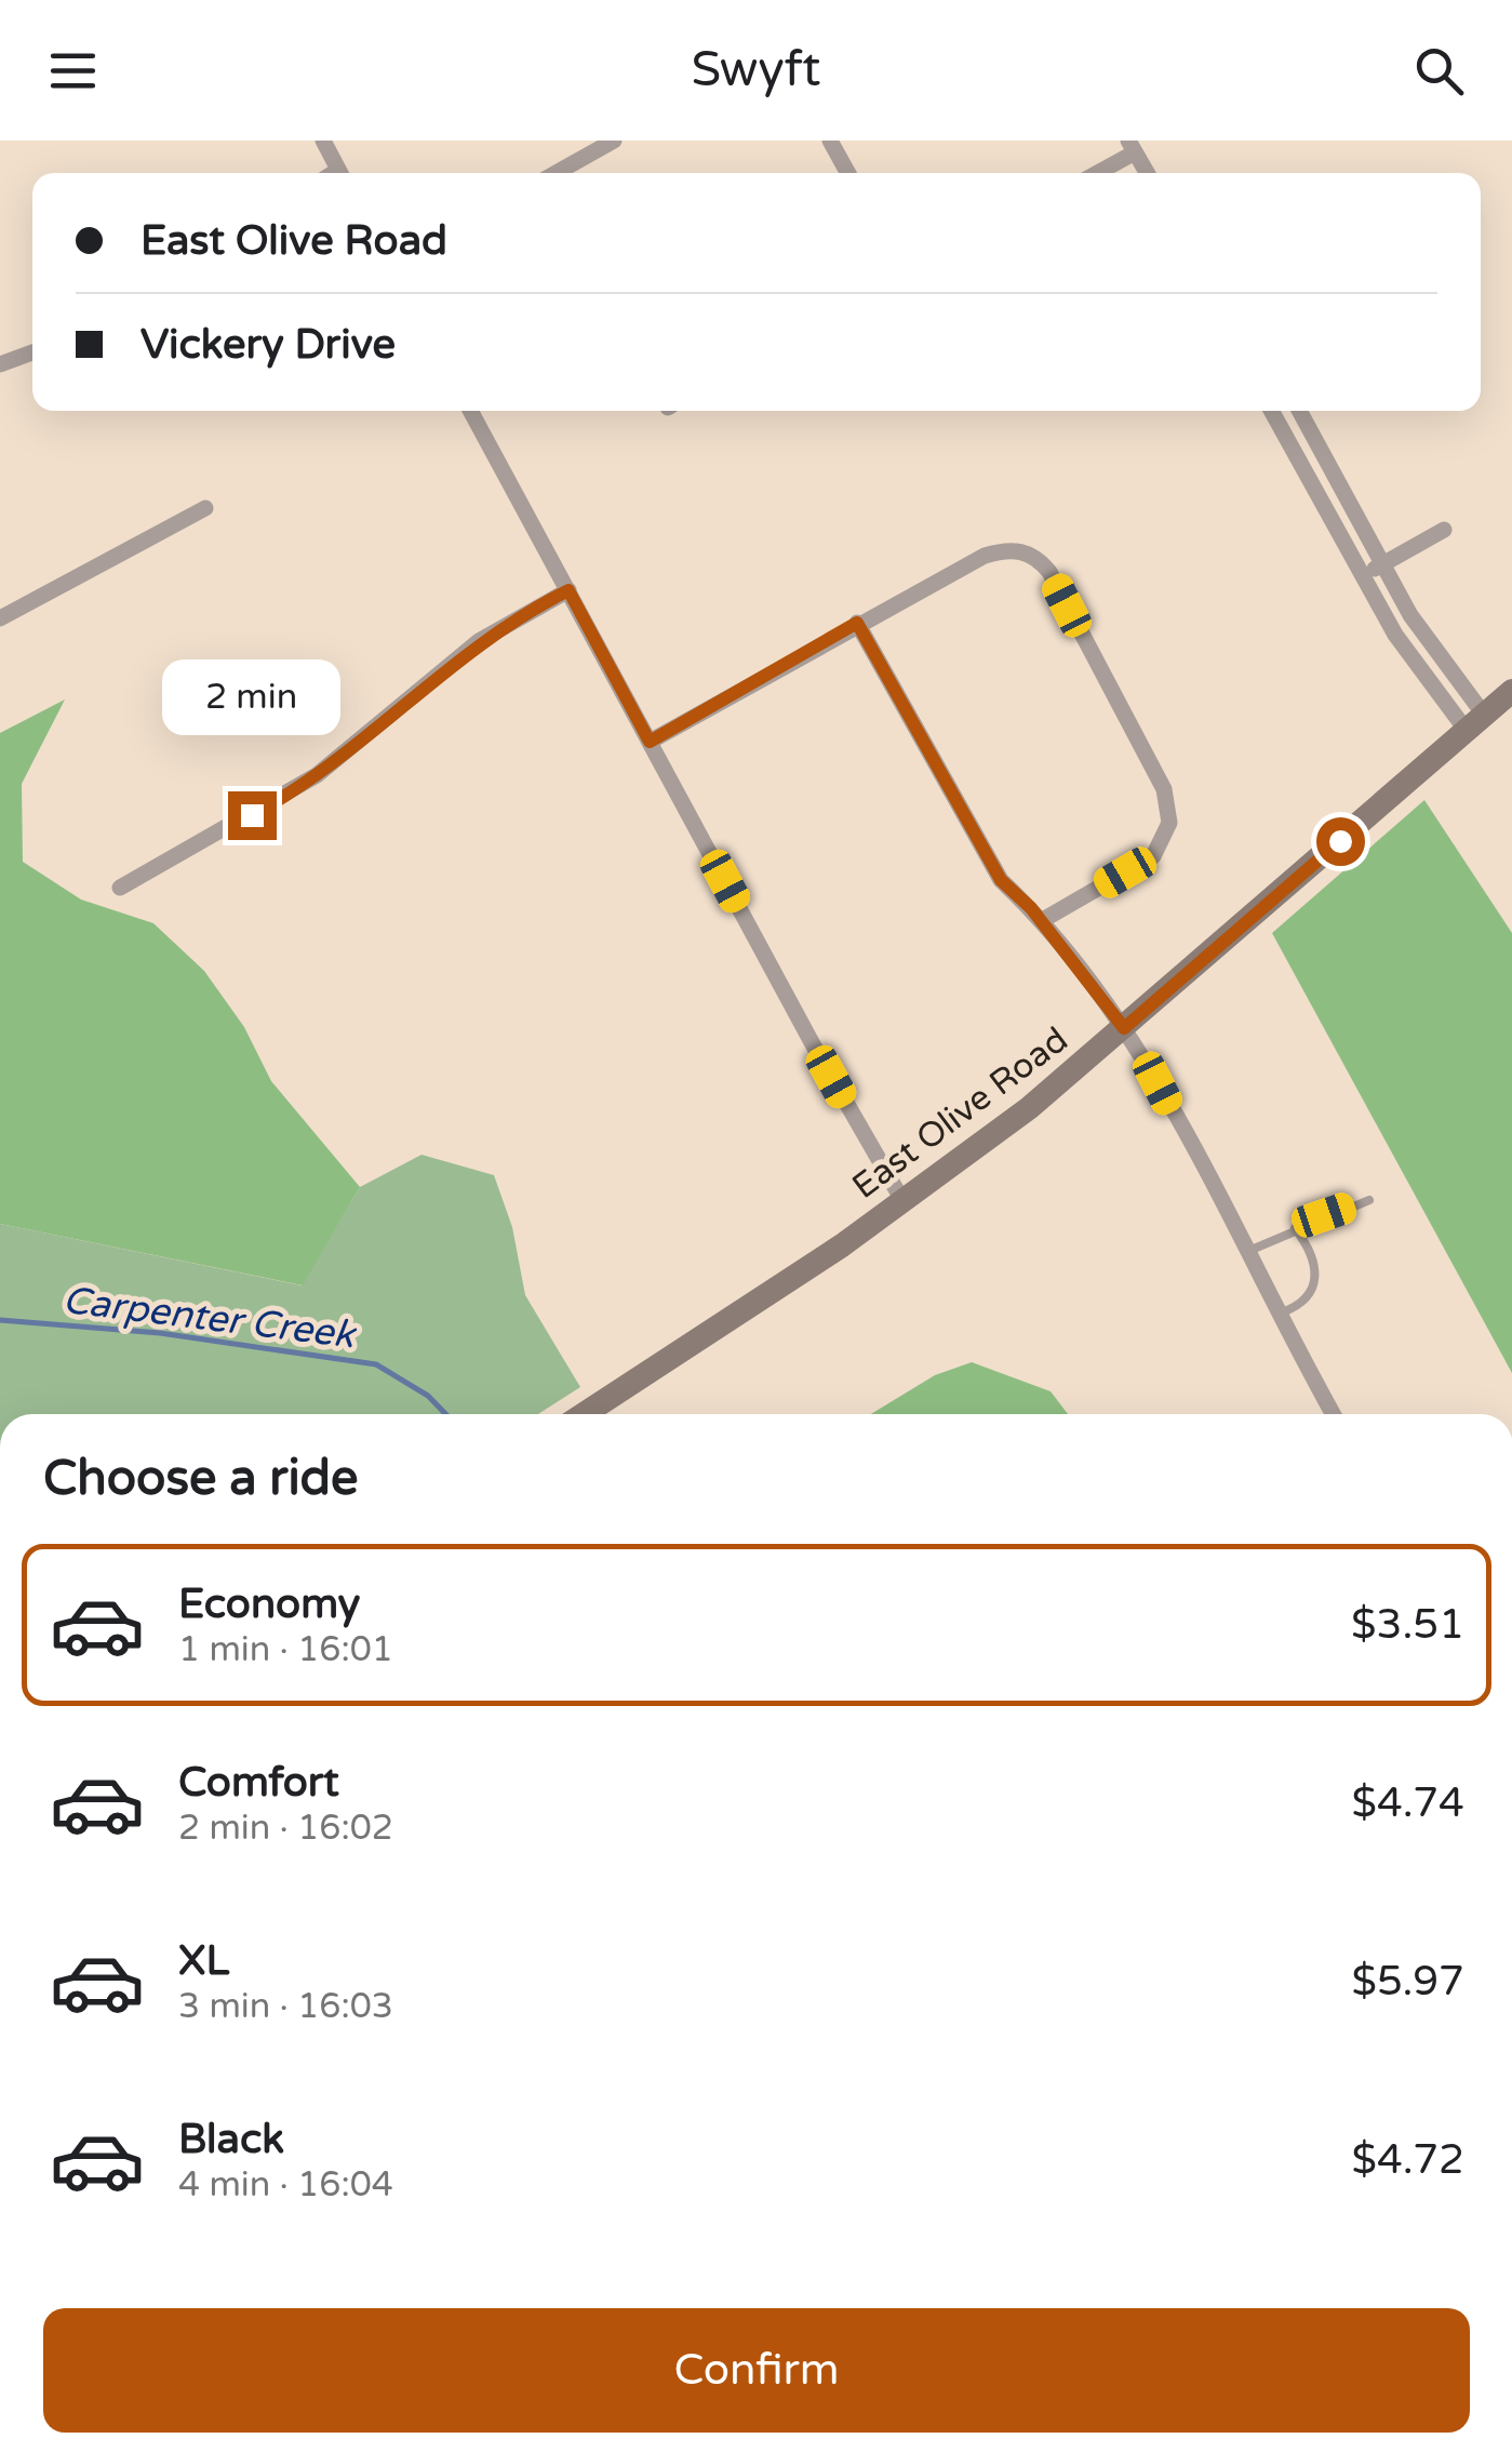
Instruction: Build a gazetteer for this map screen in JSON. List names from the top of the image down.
{
  "streets": {
    "street": ["East Olive Road"]
  },
  "water": ["Carpenter Creek"],
  "page": {
    "header": "Swyft",
    "banner": ["East Olive Road", "Vickery Drive"],
    "bubble": "2 min",
    "heading": "Choose a ride",
    "list": [
      {
        "name": "Economy",
        "note": "1 min · 16:01",
        "value": "$3.51"
      },
      {
        "name": "Comfort",
        "note": "2 min · 16:02",
        "value": "$4.74"
      },
      {
        "name": "XL",
        "note": "3 min · 16:03",
        "value": "$5.97"
      },
      {
        "name": "Black",
        "note": "4 min · 16:04",
        "value": "$4.72"
      }
    ],
    "buttons": "Confirm"
  }
}
